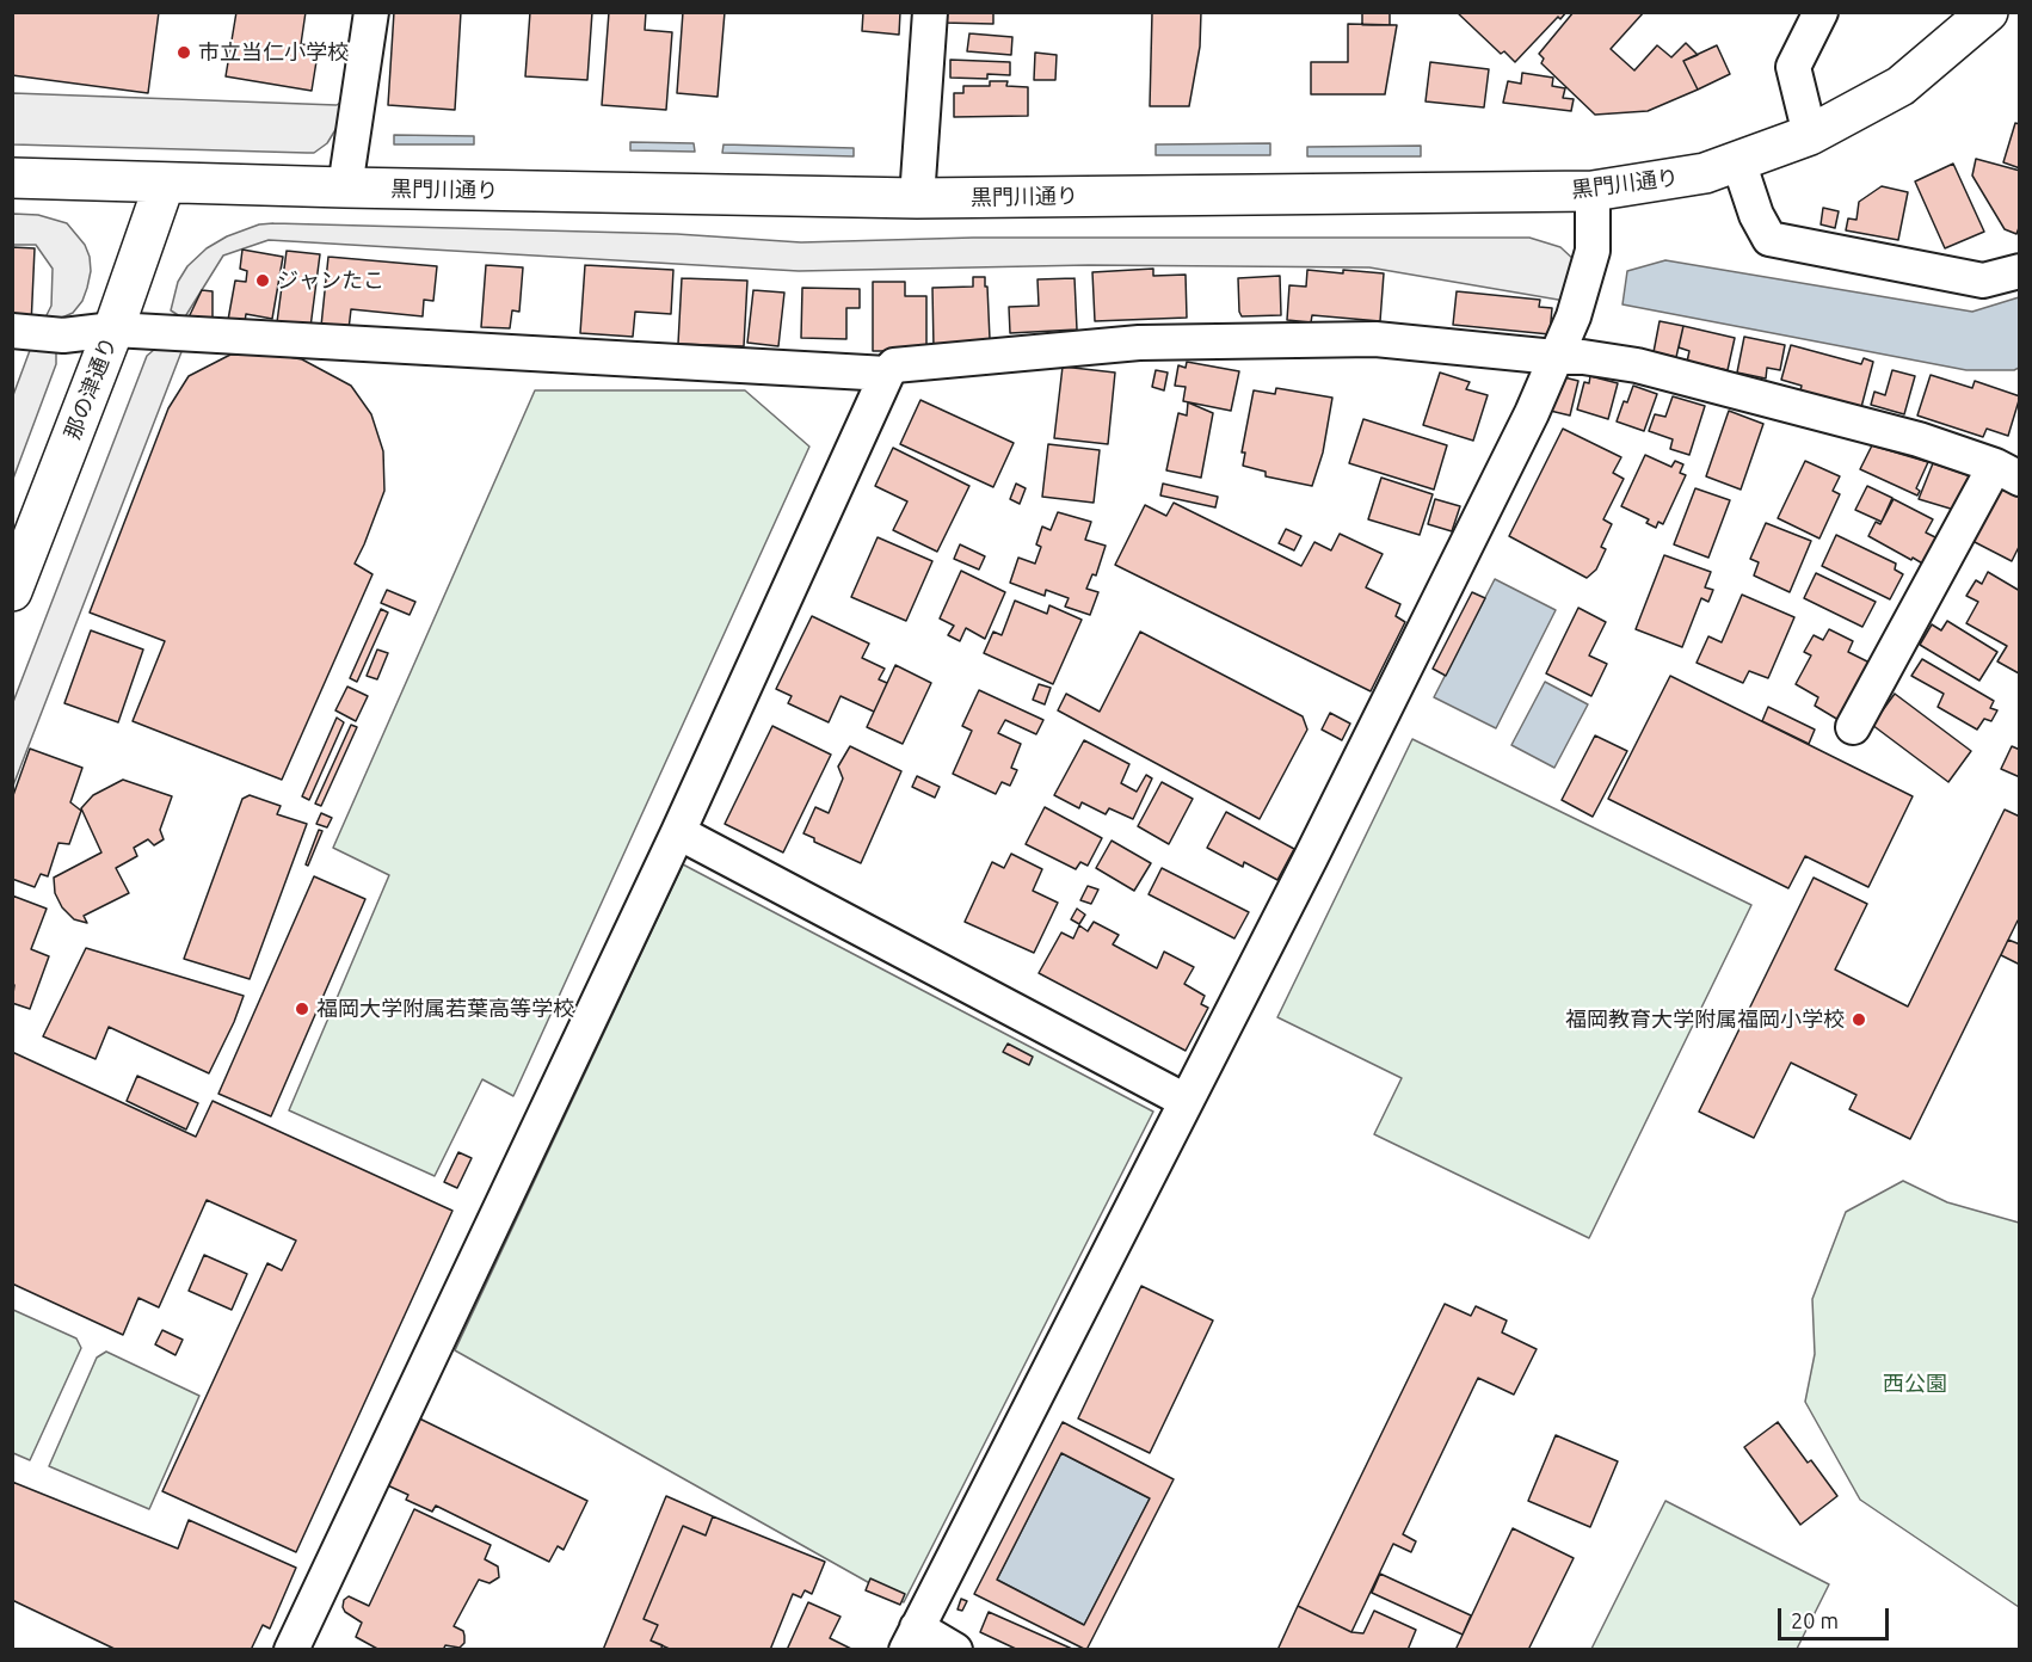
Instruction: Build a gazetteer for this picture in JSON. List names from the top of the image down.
{
  "streets": {
    "street": ["黒門川通り", "那の津通り"]
  },
  "crossings": [
    ["黒門川通り", "那の津通り"]
  ],
  "parks": ["西公園"],
  "places": [
    "市立当仁小学校",
    "ジャンたこ",
    "福岡大学附属若葉高等学校",
    "福岡教育大学附属福岡小学校"
  ],
  "scale_bar": "20 m"
}
